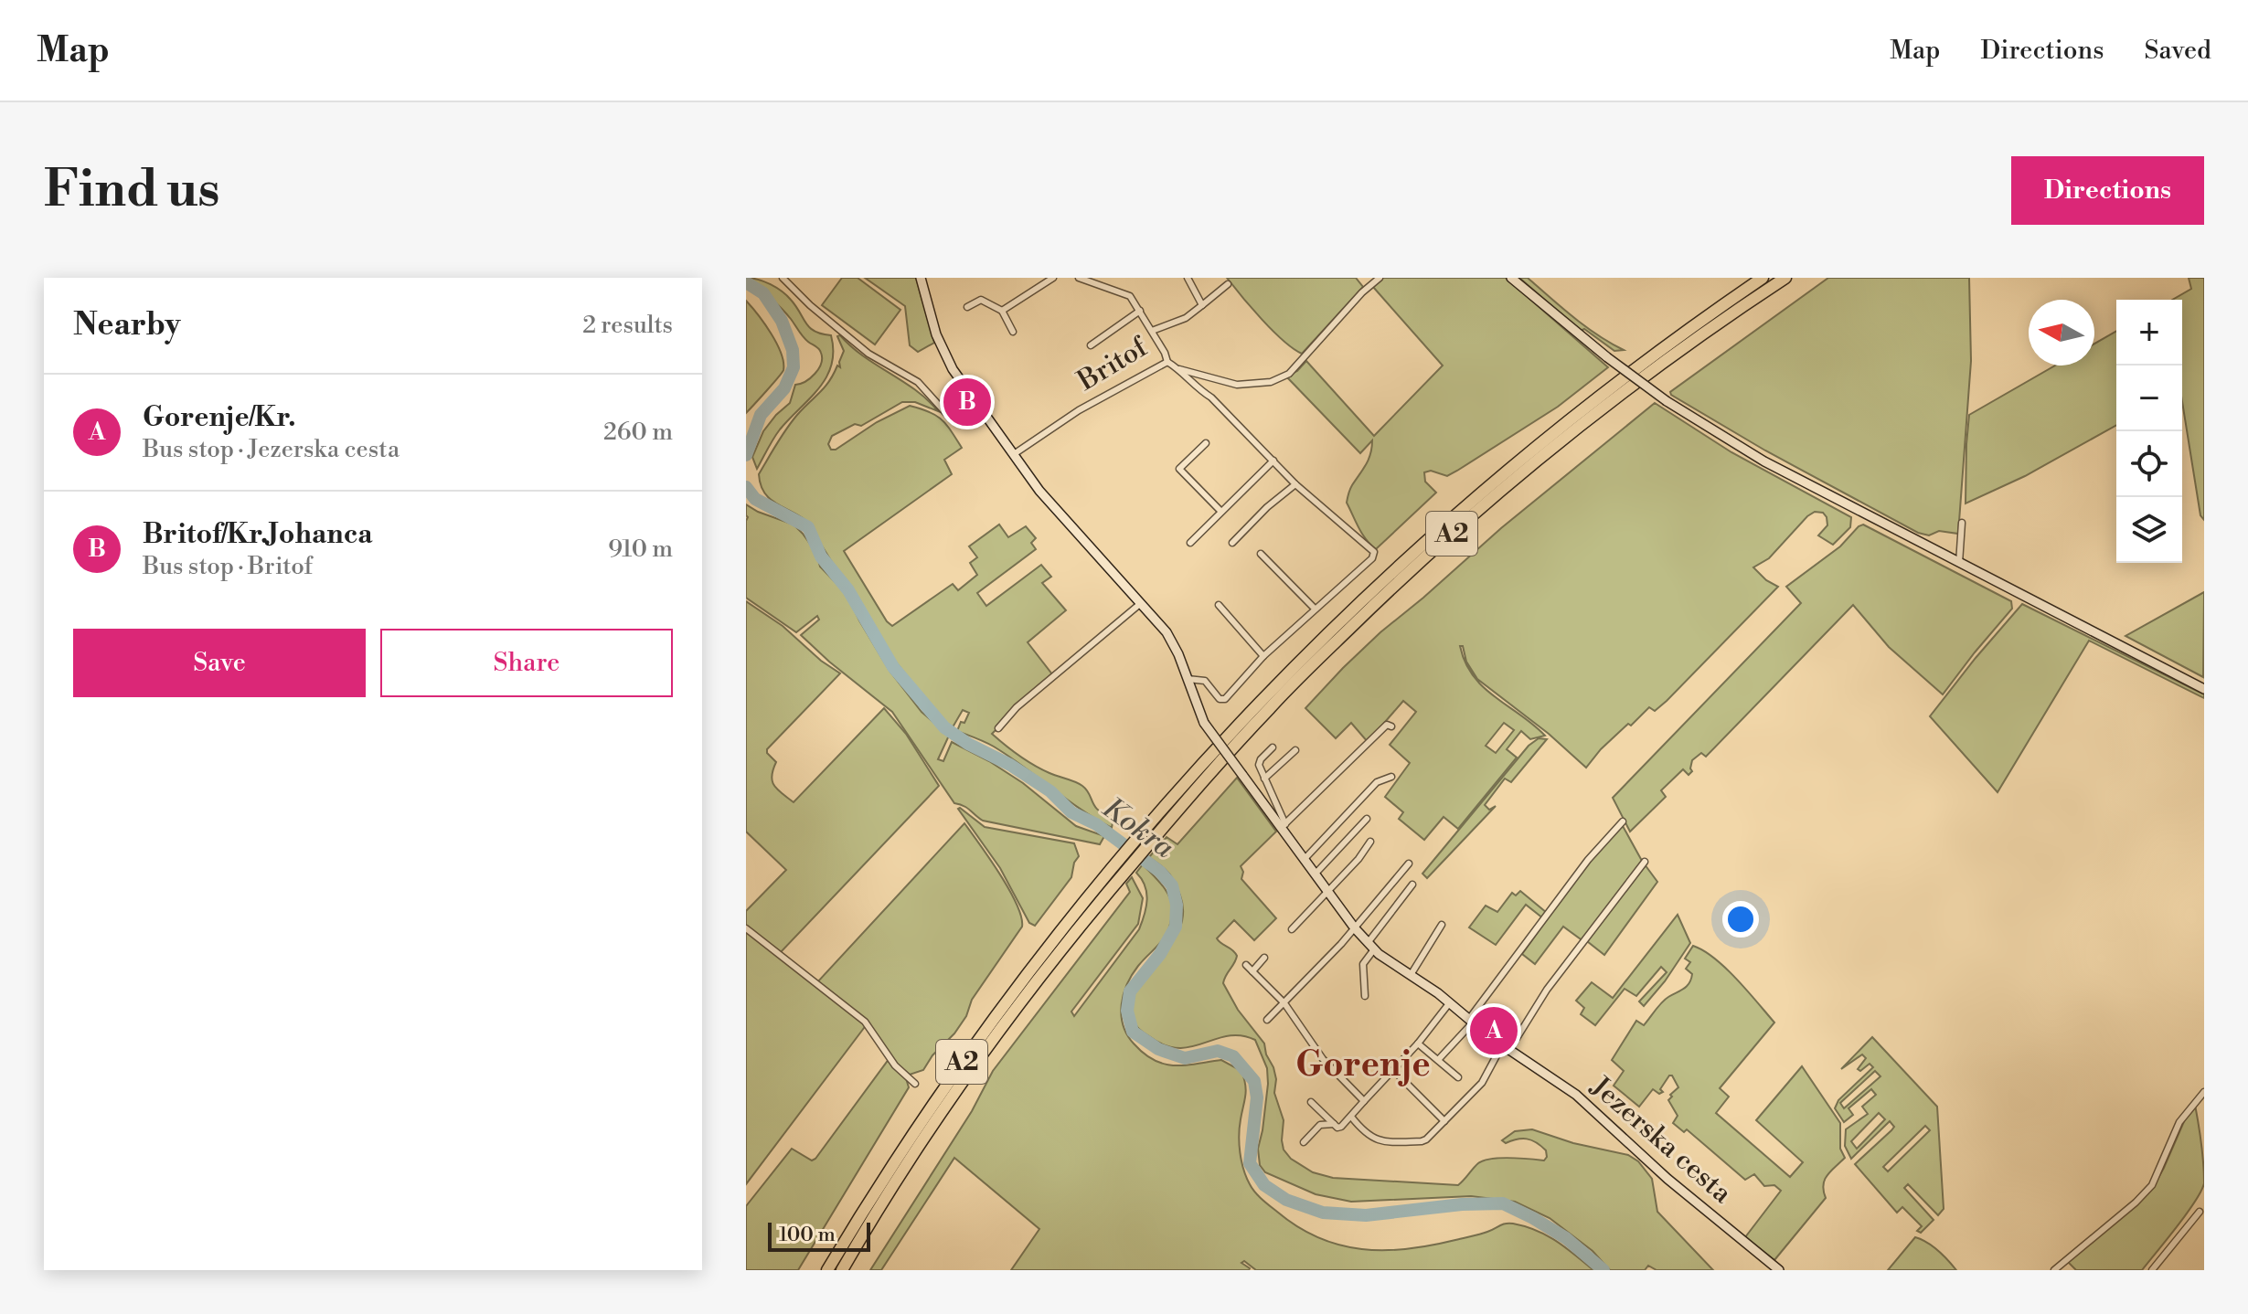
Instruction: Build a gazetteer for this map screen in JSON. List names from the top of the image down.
{
  "streets": {
    "highway": ["A2"],
    "street": ["Britof", "Jezerska cesta"]
  },
  "districts": ["Gorenje"],
  "water": ["Kokra"],
  "scale_bar": "100 m",
  "north": "left",
  "page": {
    "header": "Map",
    "nav": ["Map", "Directions", "Saved"],
    "buttons": [
      "Directions",
      ["Save", "Share"]
    ],
    "title": "Find us",
    "heading": ["Nearby", "2 results"],
    "map_buttons": ["+", "−"],
    "list": [
      {
        "mark": "A",
        "name": "Gorenje/Kr.",
        "note": "Bus stop · Jezerska cesta",
        "value": "260 m"
      },
      {
        "mark": "B",
        "name": "Britof/Kr.Johanca",
        "note": "Bus stop · Britof",
        "value": "910 m"
      }
    ],
    "pins": ["B", "A"],
    "scale": "100 m"
  }
}
